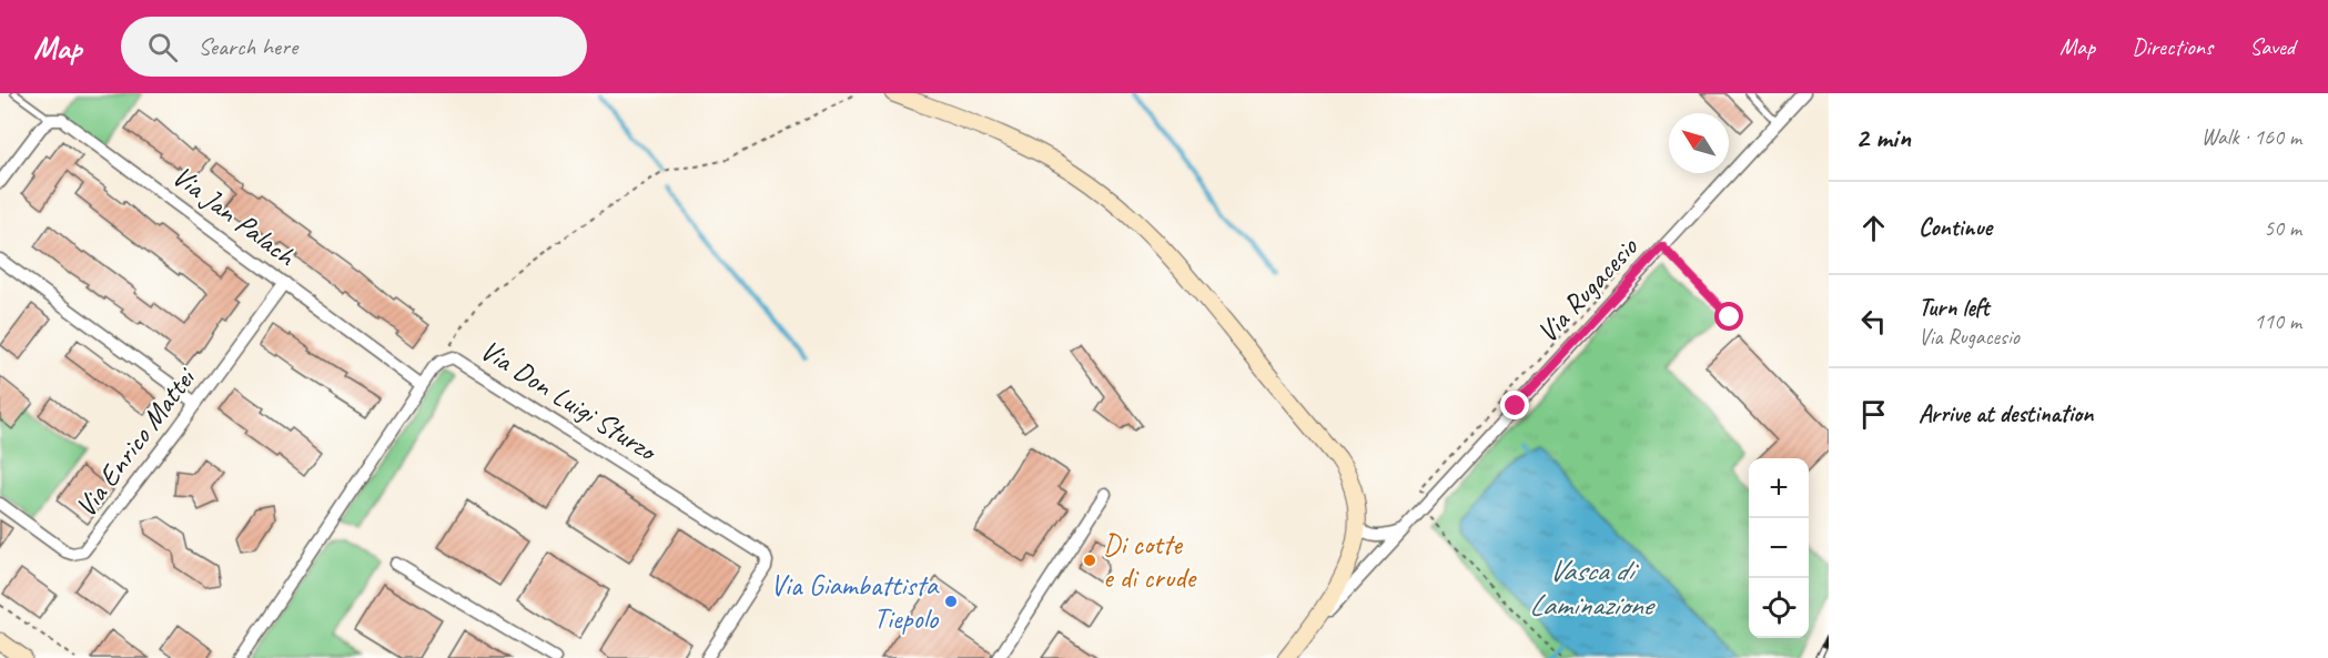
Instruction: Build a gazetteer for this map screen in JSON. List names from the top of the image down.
{
  "streets": {
    "street": [
      "Via Jan Palach",
      "Via Rugacesio",
      "Via Don Luigi Sturzo",
      "Via Enrico Mattei"
    ]
  },
  "crossings": [
    ["Via Jan Palach", "Via Don Luigi Sturzo"],
    ["Via Jan Palach", "Via Enrico Mattei"]
  ],
  "water": ["Vasca di Laminazione"],
  "places": ["Di cotte e di crude", "Via Giambattista Tiepolo"],
  "north": "top left",
  "page": {
    "header": "Map",
    "search": "Search here",
    "nav": ["Map", "Directions", "Saved"],
    "heading": ["2 min", "Walk · 160 m"],
    "list": [
      ["Continue", "50 m"],
      ["Turn left", "Via Rugacesio", "110 m"],
      "Arrive at destination"
    ],
    "map_buttons": ["+", "−"]
  }
}
